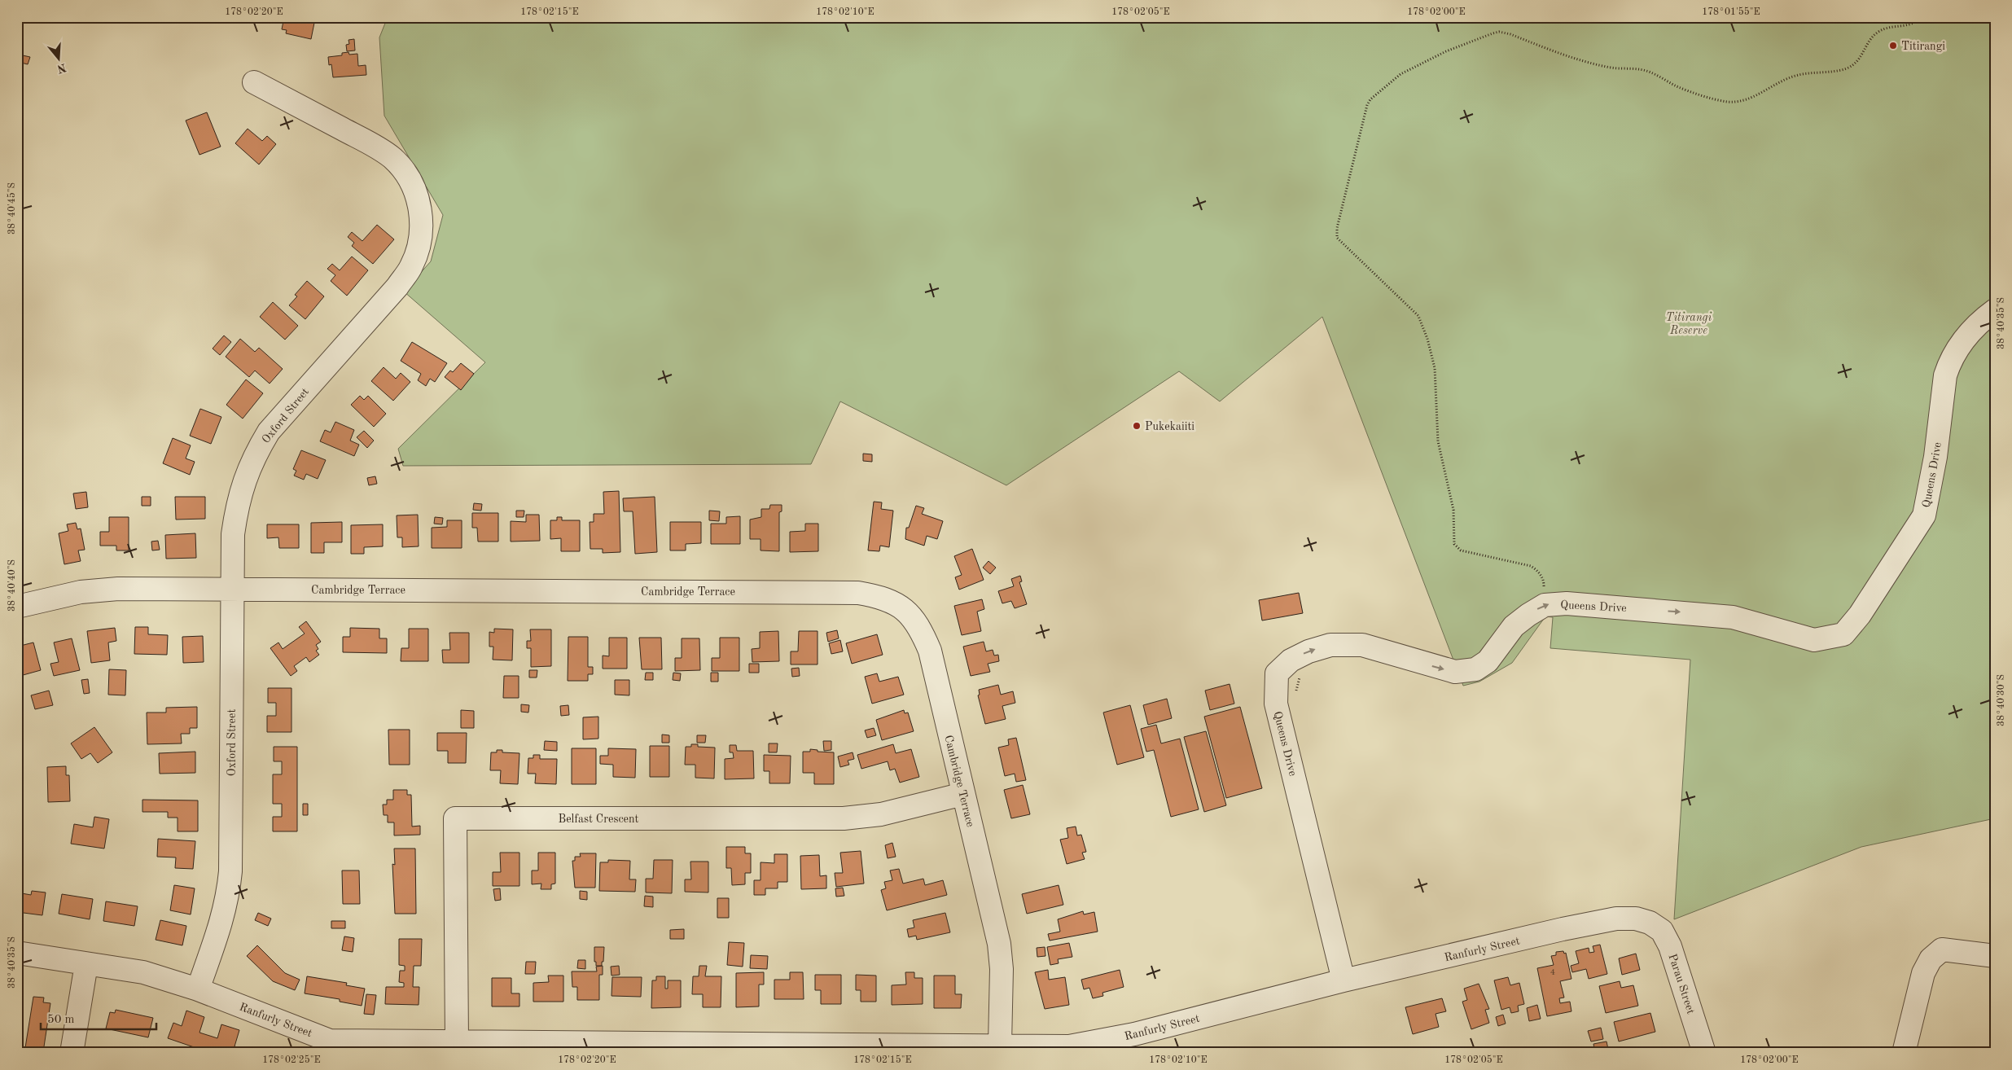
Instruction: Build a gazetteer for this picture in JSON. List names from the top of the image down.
{
  "streets": {
    "street": [
      "Oxford Street",
      "Queens Drive",
      "Cambridge Terrace",
      "Belfast Crescent",
      "Ranfurly Street",
      "Parau Street"
    ]
  },
  "crossings": [
    ["Oxford Street", "Cambridge Terrace"],
    ["Oxford Street", "Ranfurly Street"],
    ["Queens Drive", "Ranfurly Street"],
    ["Cambridge Terrace", "Belfast Crescent"],
    ["Cambridge Terrace", "Ranfurly Street"],
    ["Belfast Crescent", "Ranfurly Street"],
    ["Ranfurly Street", "Parau Street"]
  ],
  "parks": ["Titirangi Reserve"],
  "places": ["Titirangi", "Pukekaiiti"],
  "house_numbers": ["4"],
  "scale_bar": "50 m",
  "north": "bottom",
  "coordinates": [
    "178°02'20\"E",
    "178°02'15\"E",
    "178°02'10\"E",
    "178°02'05\"E",
    "178°02'00\"E",
    "178°01'55\"E",
    "38°40'45\"S",
    "38°40'35\"S",
    "38°40'40\"S",
    "38°40'30\"S",
    "178°02'25\"E"
  ]
}
